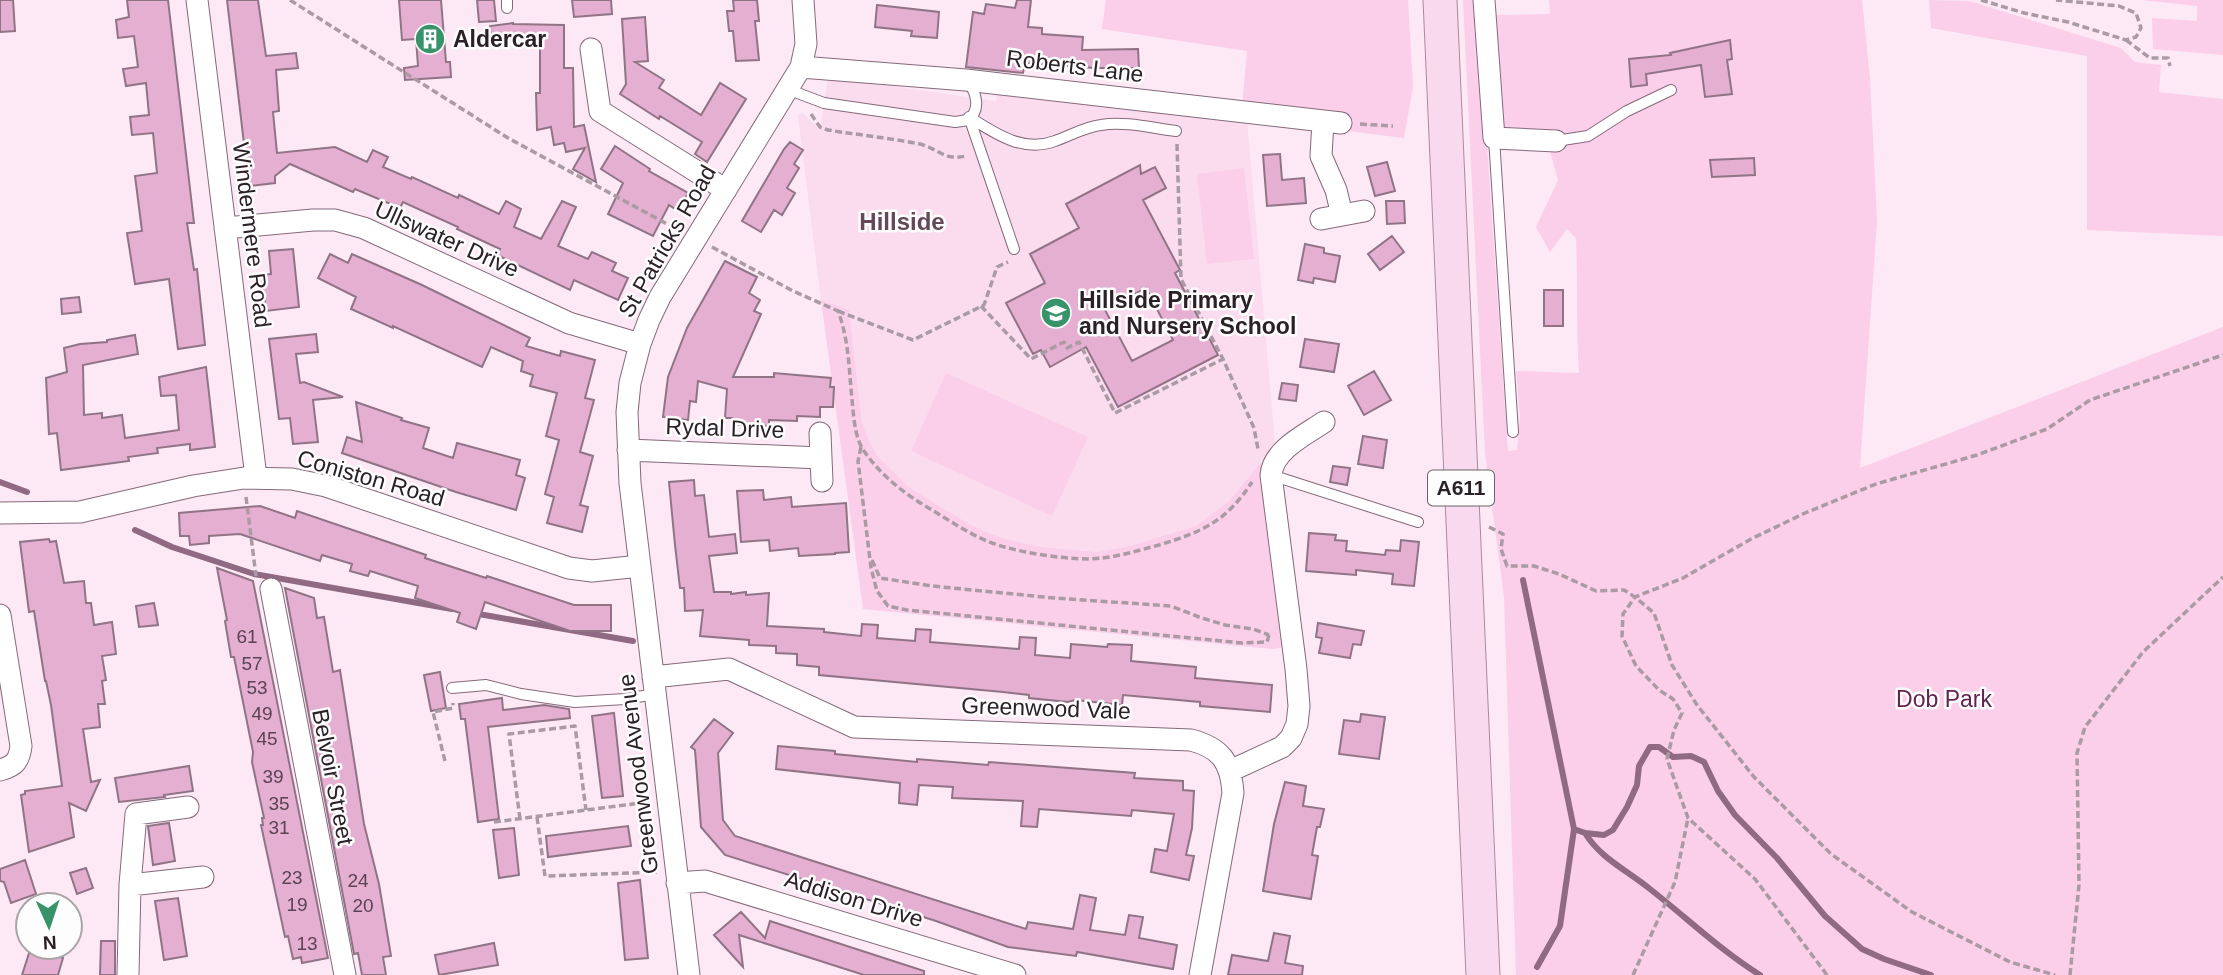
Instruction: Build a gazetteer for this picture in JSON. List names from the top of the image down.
{
  "streets": {
    "main road": ["A611"],
    "street": [
      "Roberts Lane",
      "Windermere Road",
      "Ullswater Drive",
      "St Patricks Road",
      "Rydal Drive",
      "Coniston Road",
      "Greenwood Vale",
      "Greenwood Avenue",
      "Belvoir Street",
      "Addison Drive"
    ]
  },
  "crossings": [
    ["Roberts Lane", "St Patricks Road"],
    ["Windermere Road", "Ullswater Drive"],
    ["Windermere Road", "Coniston Road"],
    ["Ullswater Drive", "St Patricks Road"],
    ["St Patricks Road", "Rydal Drive"],
    ["St Patricks Road", "Coniston Road"],
    ["St Patricks Road", "Greenwood Avenue"],
    ["Coniston Road", "Greenwood Avenue"],
    ["Greenwood Vale", "Greenwood Avenue"],
    ["Greenwood Avenue", "Addison Drive"]
  ],
  "districts": ["Hillside"],
  "parks": ["Dob Park"],
  "places": {
    "building": ["Aldercar"],
    "school or university": ["Hillside Primary and Nursery School"]
  },
  "house_numbers": [
    "61",
    "57",
    "53",
    "49",
    "45",
    "39",
    "35",
    "31",
    "23",
    "24",
    "19",
    "20",
    "13"
  ],
  "north": "bottom"
}
